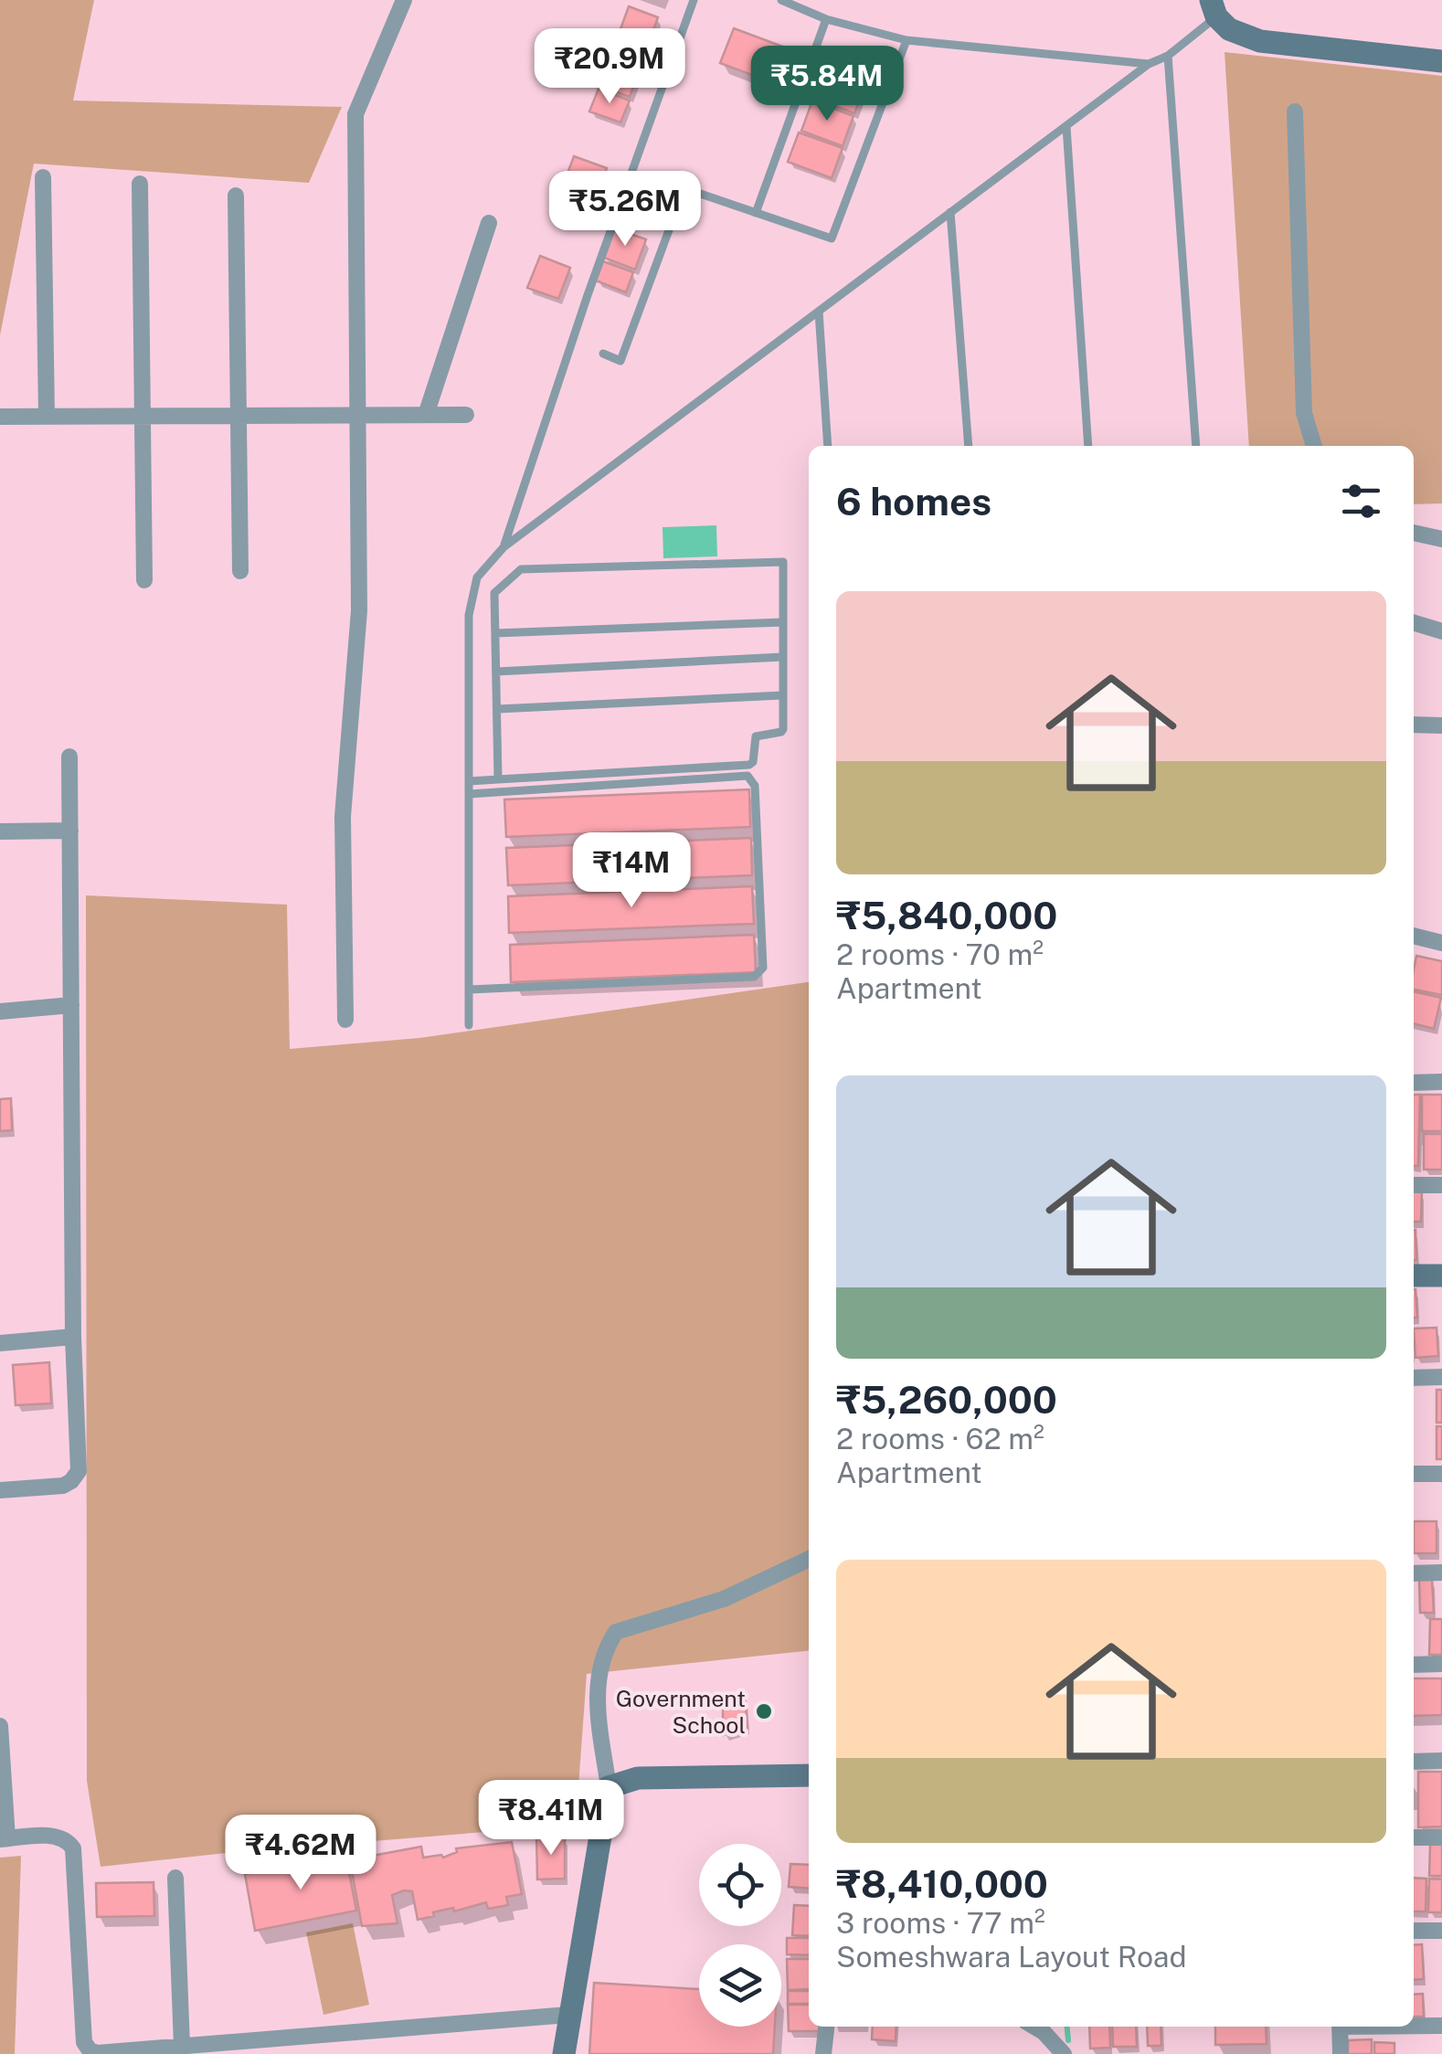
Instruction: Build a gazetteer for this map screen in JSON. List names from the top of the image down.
{
  "places": ["Government School"],
  "page": {
    "price": [
      "₹20.9M",
      "₹5.84M",
      "₹5.26M",
      "₹14M",
      "₹8.41M",
      "₹4.62M"
    ],
    "heading": "6 homes",
    "list": [
      {
        "name": "₹5,840,000",
        "note": "2 rooms · 70 m² · Apartment"
      },
      {
        "name": "₹5,260,000",
        "note": "2 rooms · 62 m² · Apartment"
      },
      {
        "name": "₹8,410,000",
        "note": "3 rooms · 77 m² · Someshwara Layout Road"
      }
    ]
  }
}
